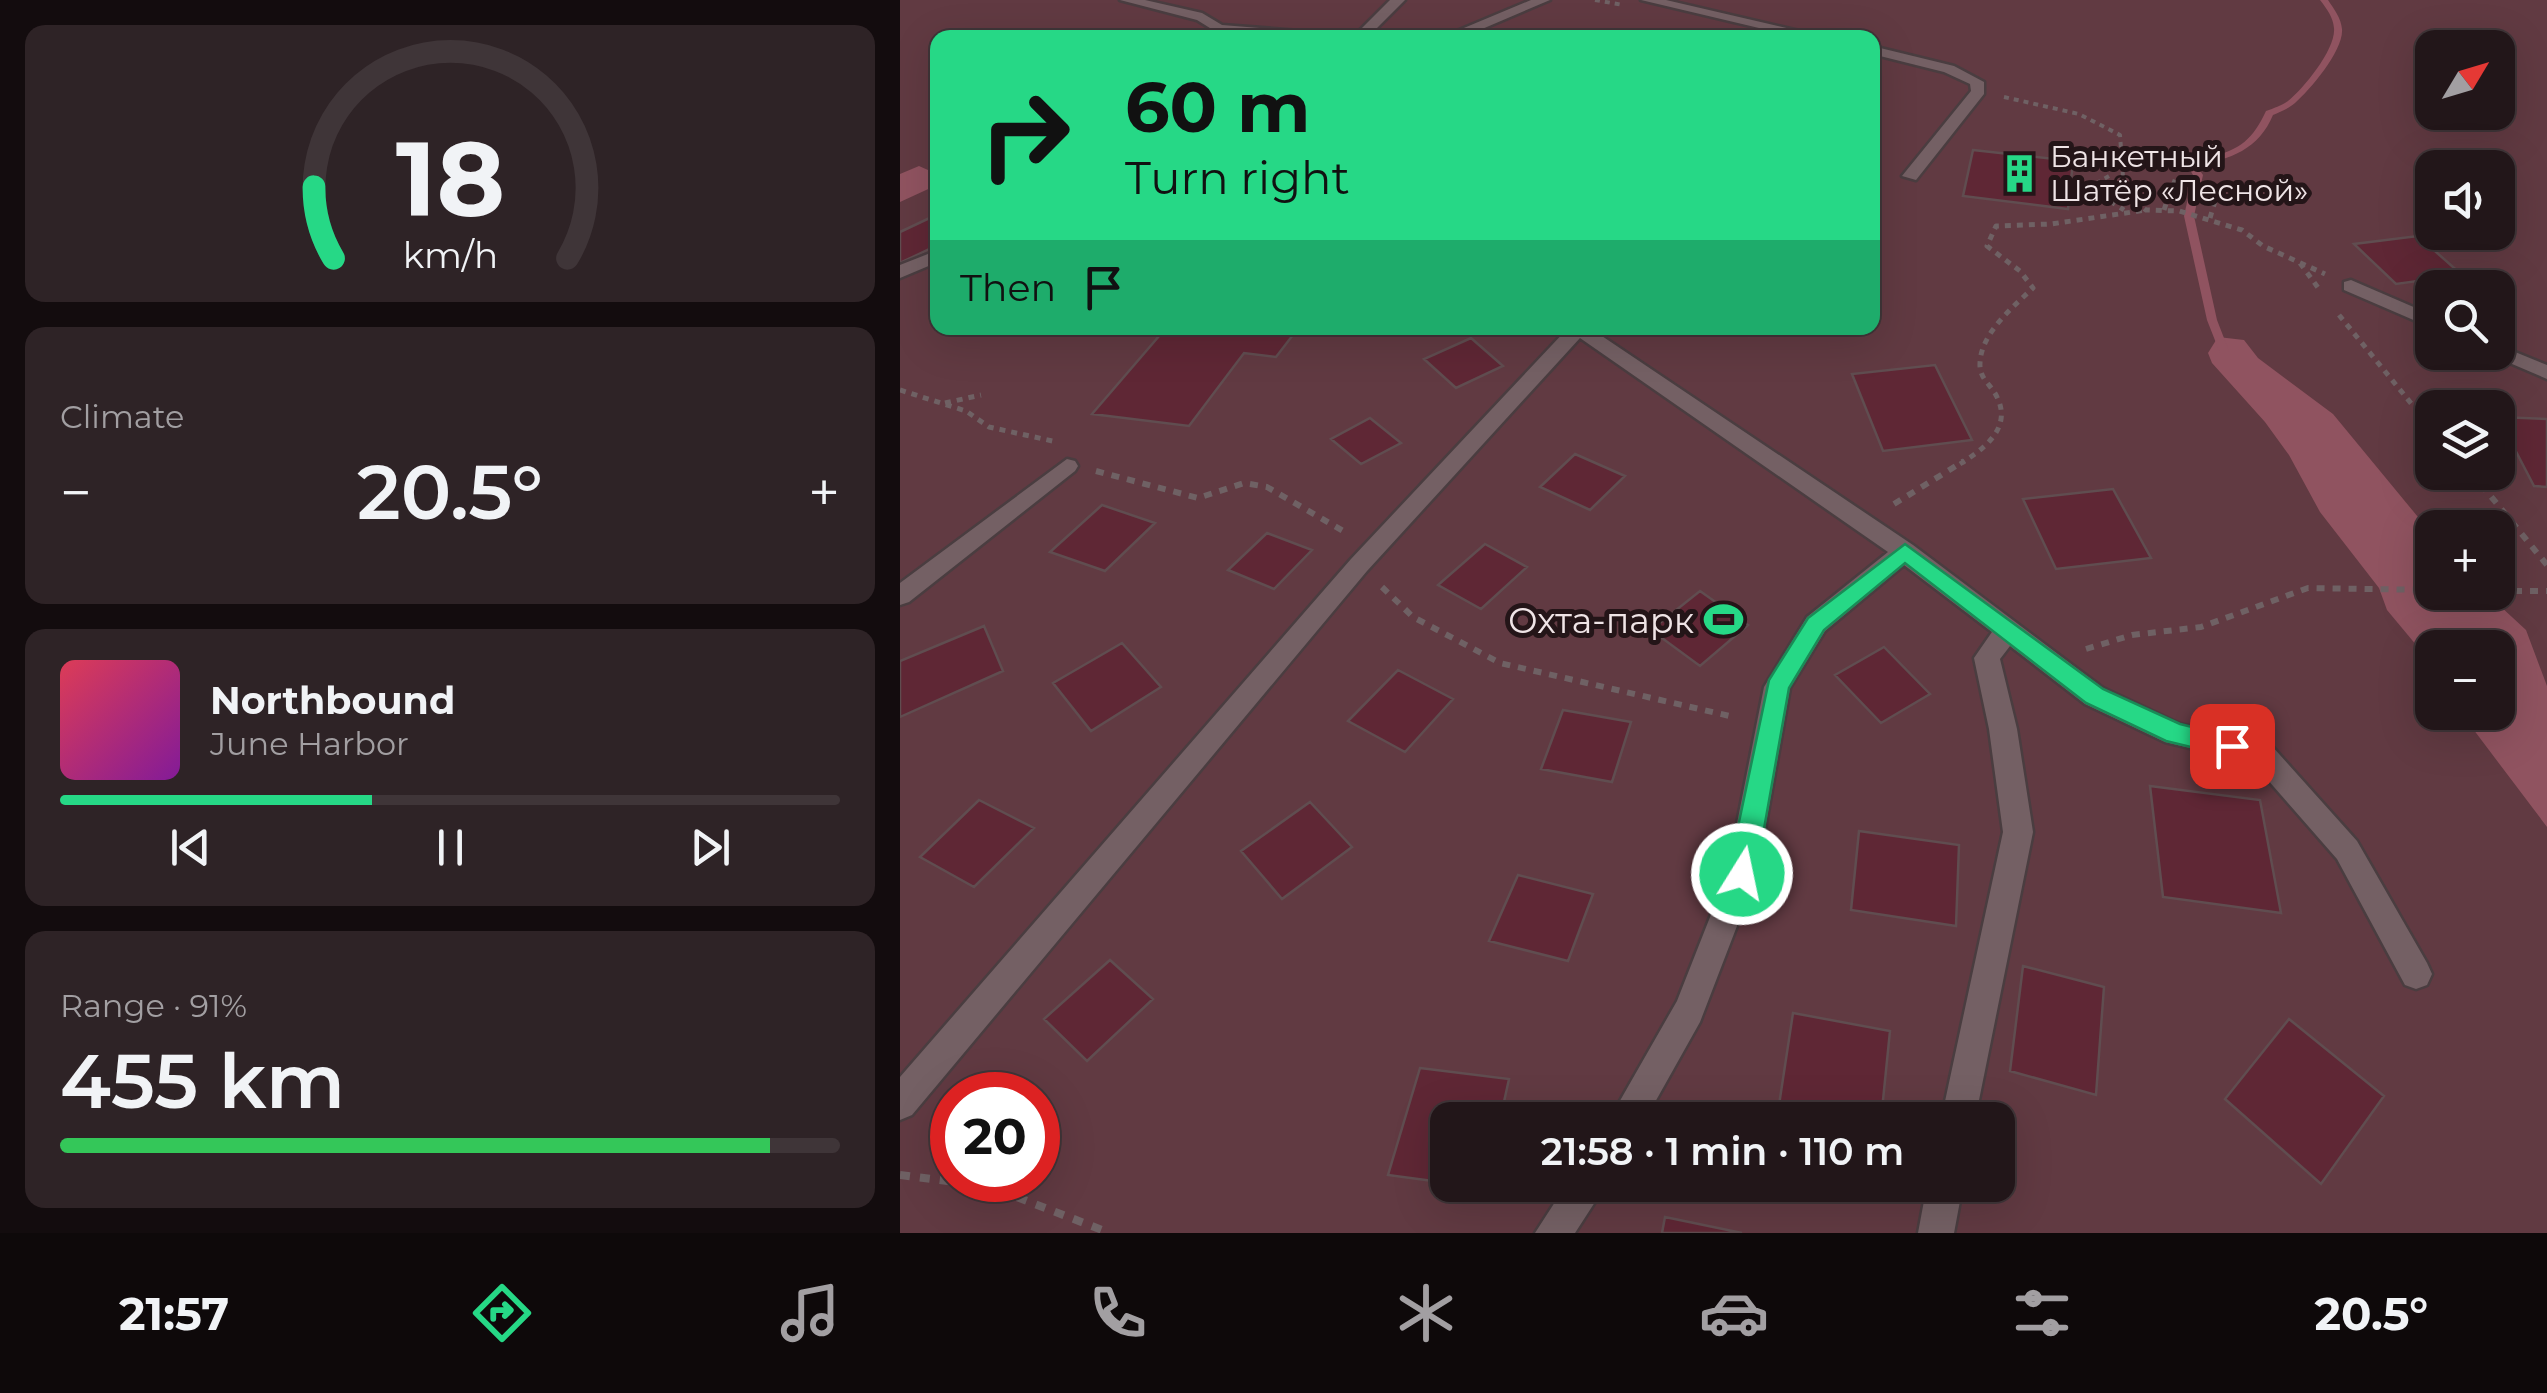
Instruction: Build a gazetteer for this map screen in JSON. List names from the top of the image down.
{
  "places": {
    "building": ["Банкетный Шатёр «Лесной»"],
    "sports": ["Охта-парк"]
  },
  "north": "top right",
  "page": {
    "map_buttons": ["+", "−"],
    "turn": ["60 m", "Turn right"],
    "then": "Then",
    "tile": [
      "Climate",
      ["Range · 91%", "455 km"]
    ],
    "heat": ["−", "20.5°", "+"],
    "song": ["Northbound", "June Harbor"],
    "limit": "20",
    "trip": "21:58 · 1 min · 110 m",
    "tabs": ["21:57", "20.5°"],
    "gauge": ["18", "km/h"]
  }
}
